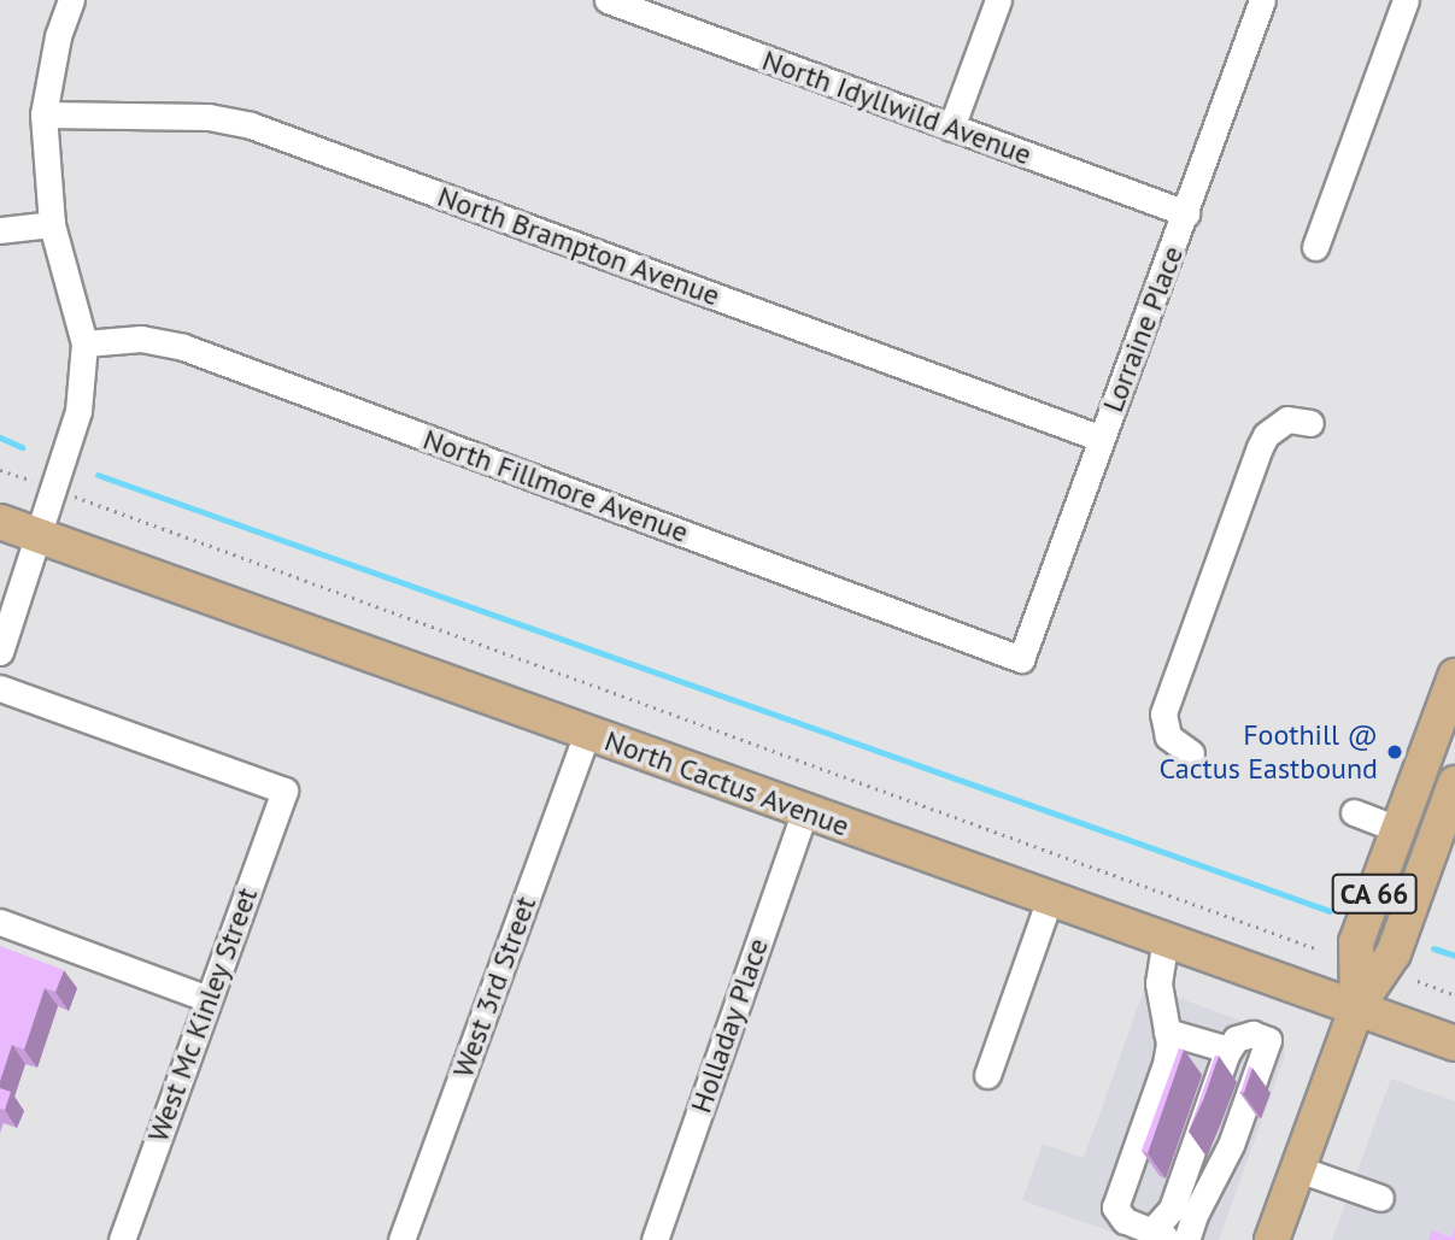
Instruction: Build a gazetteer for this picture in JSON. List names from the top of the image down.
{
  "streets": {
    "main road": ["North Cactus Avenue", "CA 66"],
    "street": [
      "North Idyllwild Avenue",
      "North Brampton Avenue",
      "Lorraine Place",
      "North Fillmore Avenue",
      "West 3rd Street",
      "West Mc Kinley Street",
      "Holladay Place"
    ]
  },
  "crossings": [
    ["North Idyllwild Avenue", "Lorraine Place"],
    ["North Brampton Avenue", "Lorraine Place"],
    ["Lorraine Place", "North Fillmore Avenue"],
    ["North Cactus Avenue", "CA 66"],
    ["North Cactus Avenue", "West 3rd Street"],
    ["North Cactus Avenue", "Holladay Place"]
  ],
  "places": ["Foothill @ Cactus Eastbound"]
}
